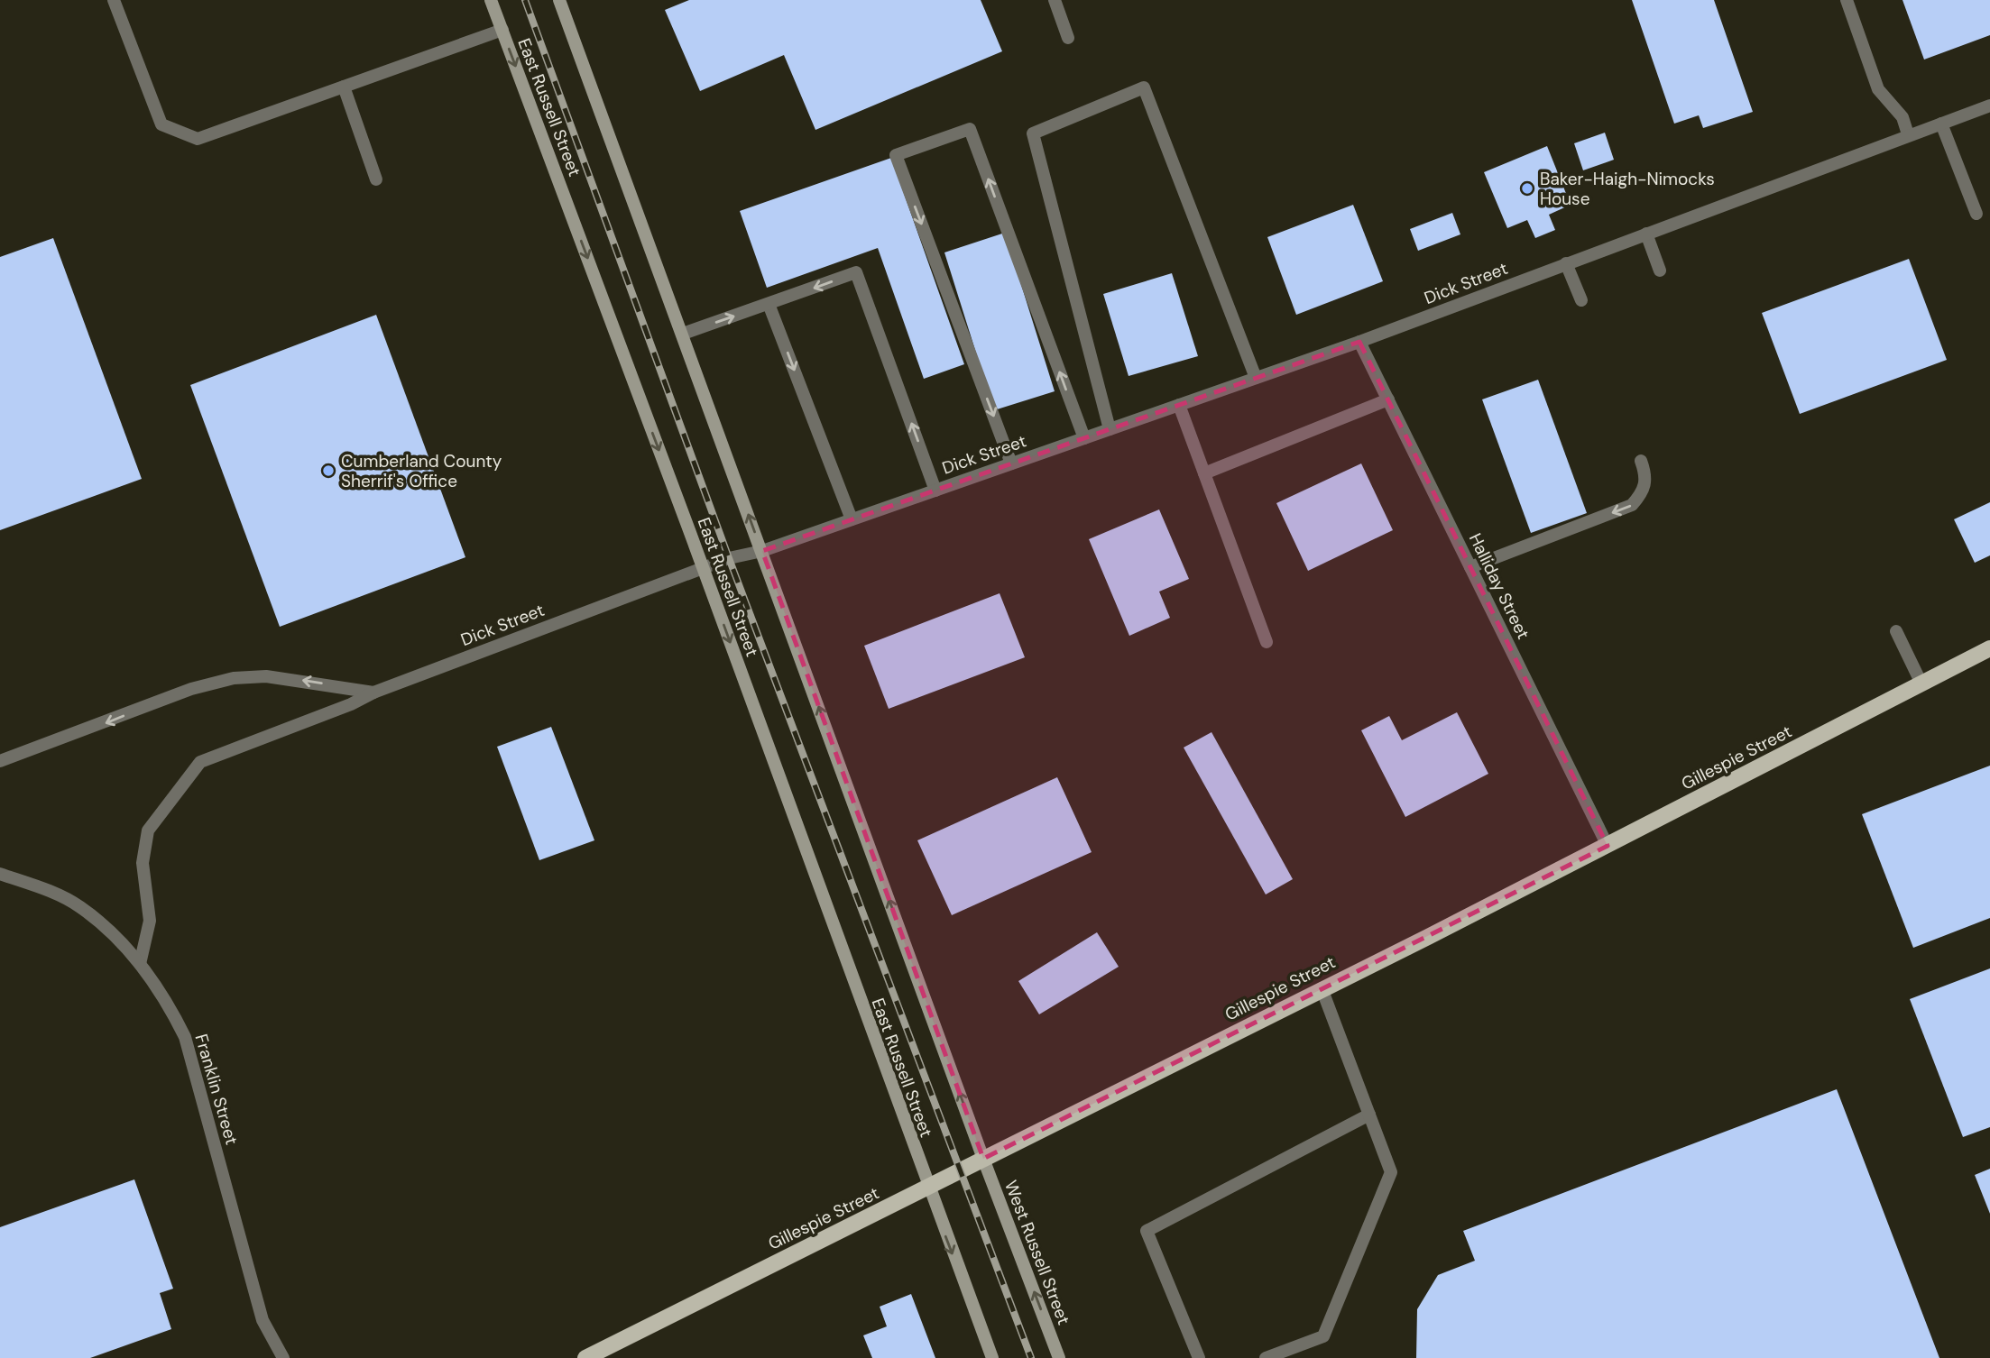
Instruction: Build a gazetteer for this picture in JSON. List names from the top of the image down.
{
  "streets": {
    "main road": ["East Russell Street", "Gillespie Street", "West Russell Street"],
    "street": ["Dick Street", "Halliday Street", "Franklin Street"]
  },
  "crossings": [
    ["East Russell Street", "Dick Street"],
    ["East Russell Street", "Gillespie Street"],
    ["Dick Street", "Halliday Street"],
    ["Dick Street", "Franklin Street"],
    ["Halliday Street", "Gillespie Street"],
    ["Gillespie Street", "West Russell Street"]
  ],
  "places": ["Baker-Haigh-Nimocks House", "Cumberland County Sherrif's Office"]
}
